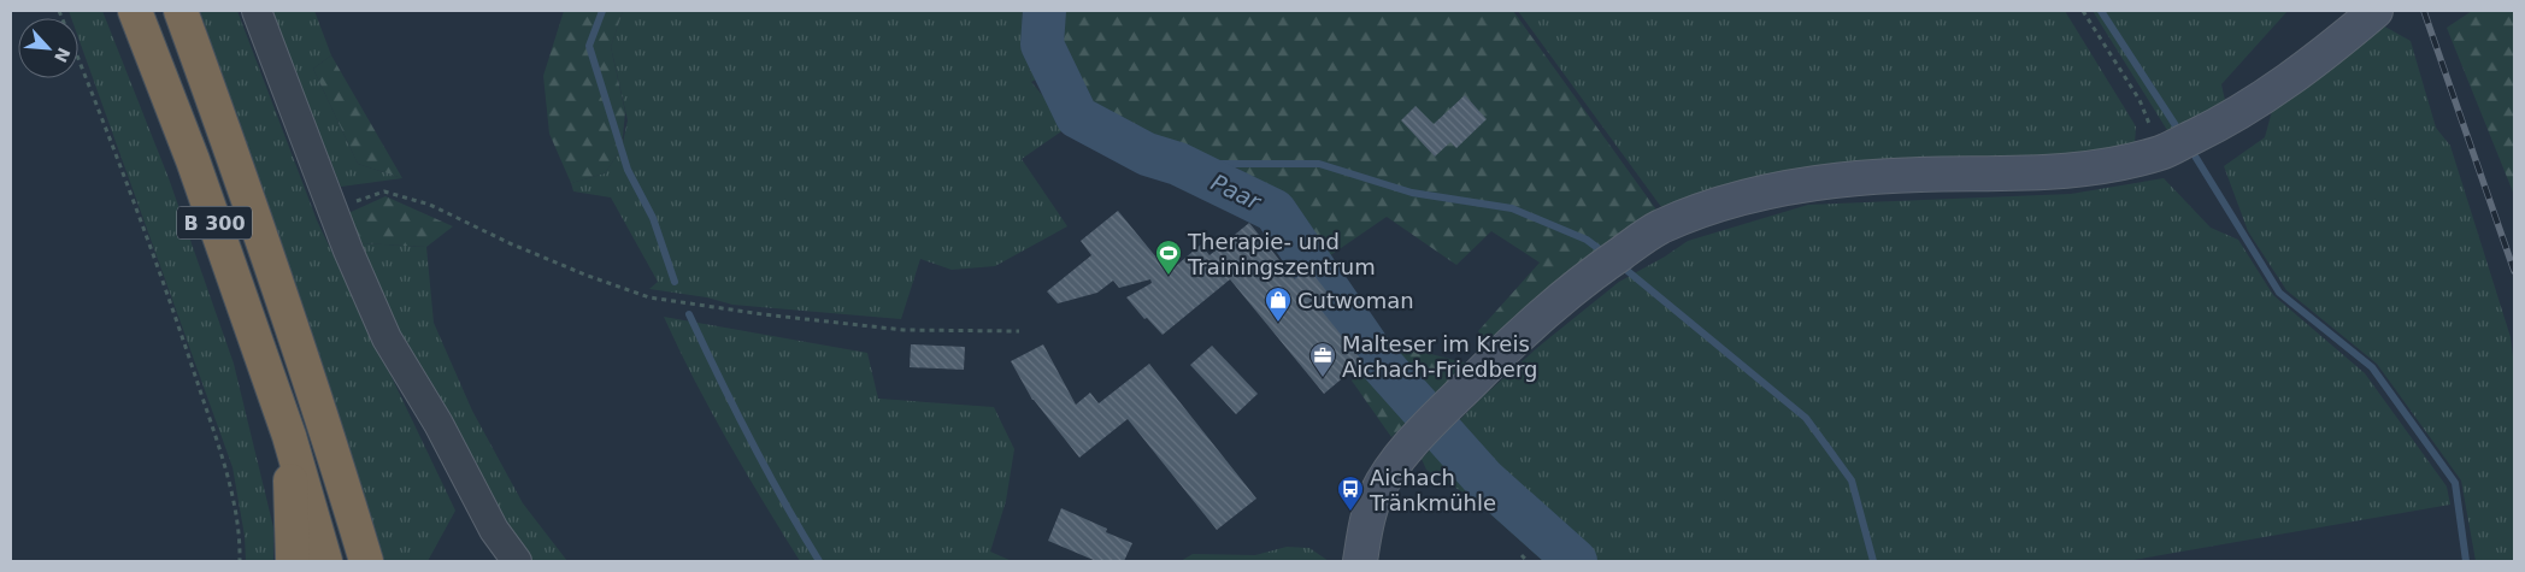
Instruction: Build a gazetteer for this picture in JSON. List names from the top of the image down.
{
  "streets": {
    "highway": ["B 300"]
  },
  "water": ["Paar"],
  "places": {
    "sports": ["Therapie- und Trainingszentrum"],
    "shop": ["Cutwoman"],
    "office": ["Malteser im Kreis Aichach-Friedberg"],
    "bus stop": ["Aichach Tränkmühle"]
  },
  "north": "bottom right"
}
